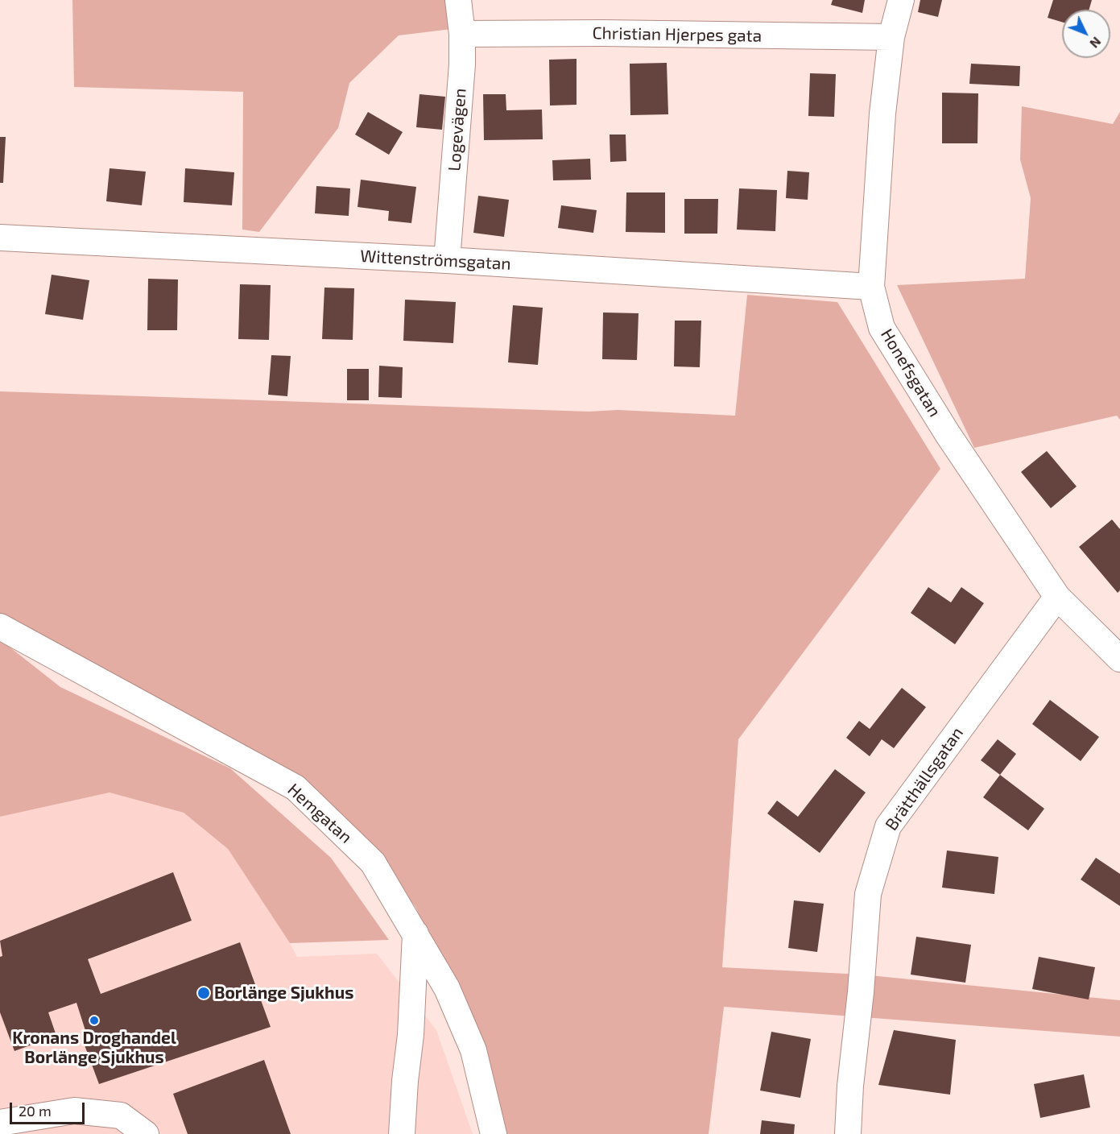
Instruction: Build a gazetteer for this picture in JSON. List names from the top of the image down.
{
  "streets": {
    "street": [
      "Christian Hjerpes gata",
      "Logevägen",
      "Wittenströmsgatan",
      "Honefsgatan",
      "Brätthällsgatan",
      "Hemgatan"
    ]
  },
  "crossings": [
    ["Christian Hjerpes gata", "Logevägen"],
    ["Christian Hjerpes gata", "Honefsgatan"],
    ["Logevägen", "Wittenströmsgatan"],
    ["Wittenströmsgatan", "Honefsgatan"],
    ["Honefsgatan", "Brätthällsgatan"]
  ],
  "places": ["Borlänge Sjukhus", "Kronans Droghandel Borlänge Sjukhus"],
  "scale_bar": "20 m",
  "north": "bottom right"
}
